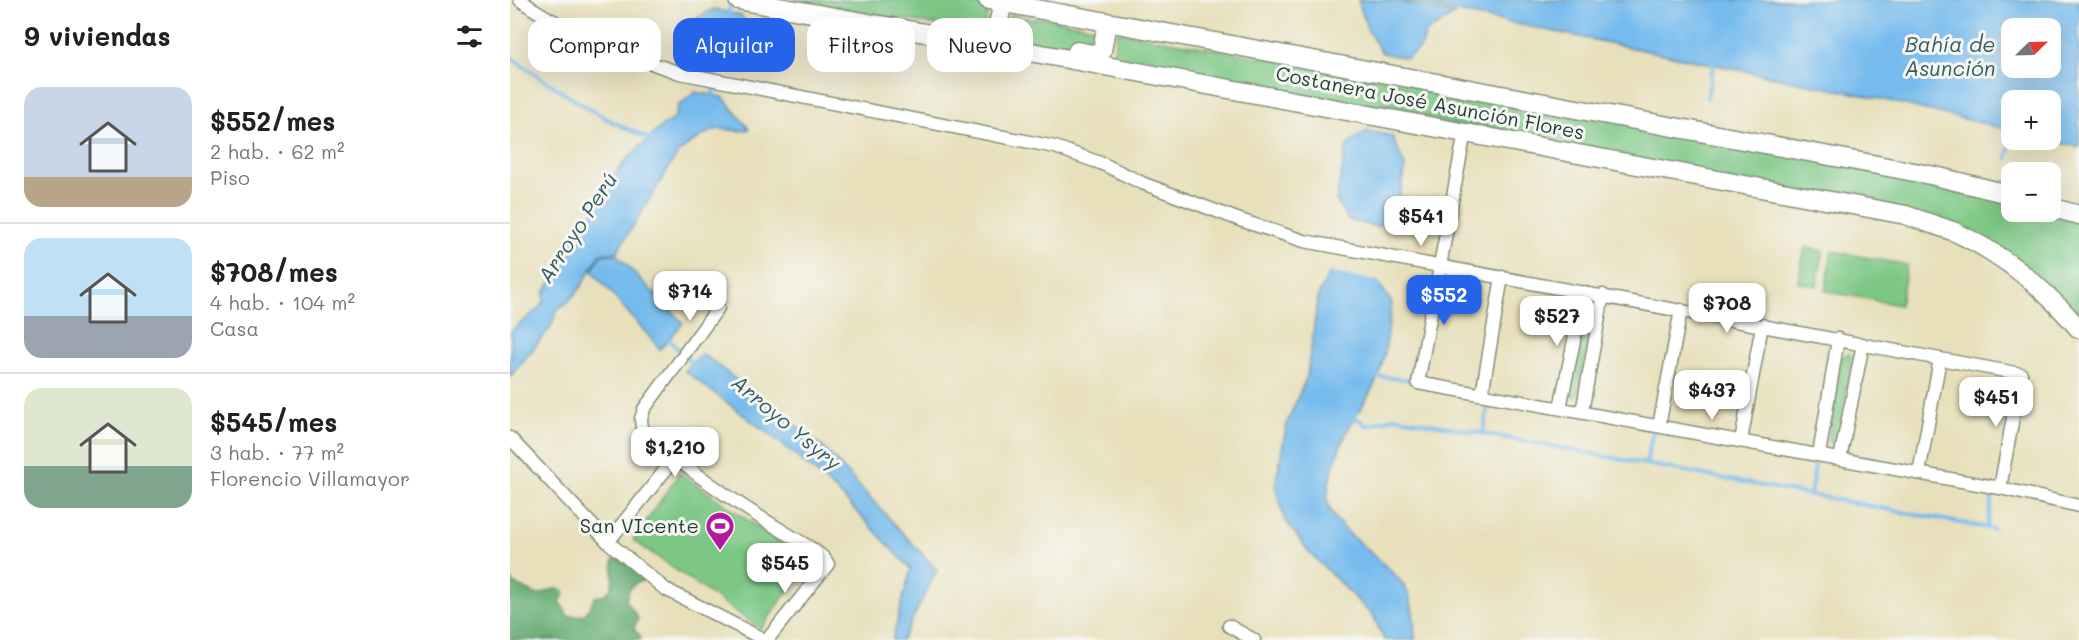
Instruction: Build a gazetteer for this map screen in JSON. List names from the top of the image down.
{
  "streets": {
    "highway": ["Costanera José Asunción Flores"]
  },
  "water": ["Bahía de Asunción", "Arroyo Perú", "Arroyo Ysyry"],
  "places": {
    "sports": ["San VIcente"]
  },
  "north": "top right",
  "page": {
    "heading": "9 viviendas",
    "map_buttons": ["+", "−"],
    "chip": [
      "Comprar",
      "Alquilar",
      "Filtros",
      "Nuevo"
    ],
    "list": [
      {
        "name": "$552/mes",
        "note": "2 hab. · 62 m² · Piso"
      },
      {
        "name": "$708/mes",
        "note": "4 hab. · 104 m² · Casa"
      },
      {
        "name": "$545/mes",
        "note": "3 hab. · 77 m² · Florencio Villamayor"
      }
    ],
    "price": [
      "$541",
      "$714",
      "$552",
      "$708",
      "$527",
      "$437",
      "$451",
      "$1,210",
      "$545"
    ]
  }
}
